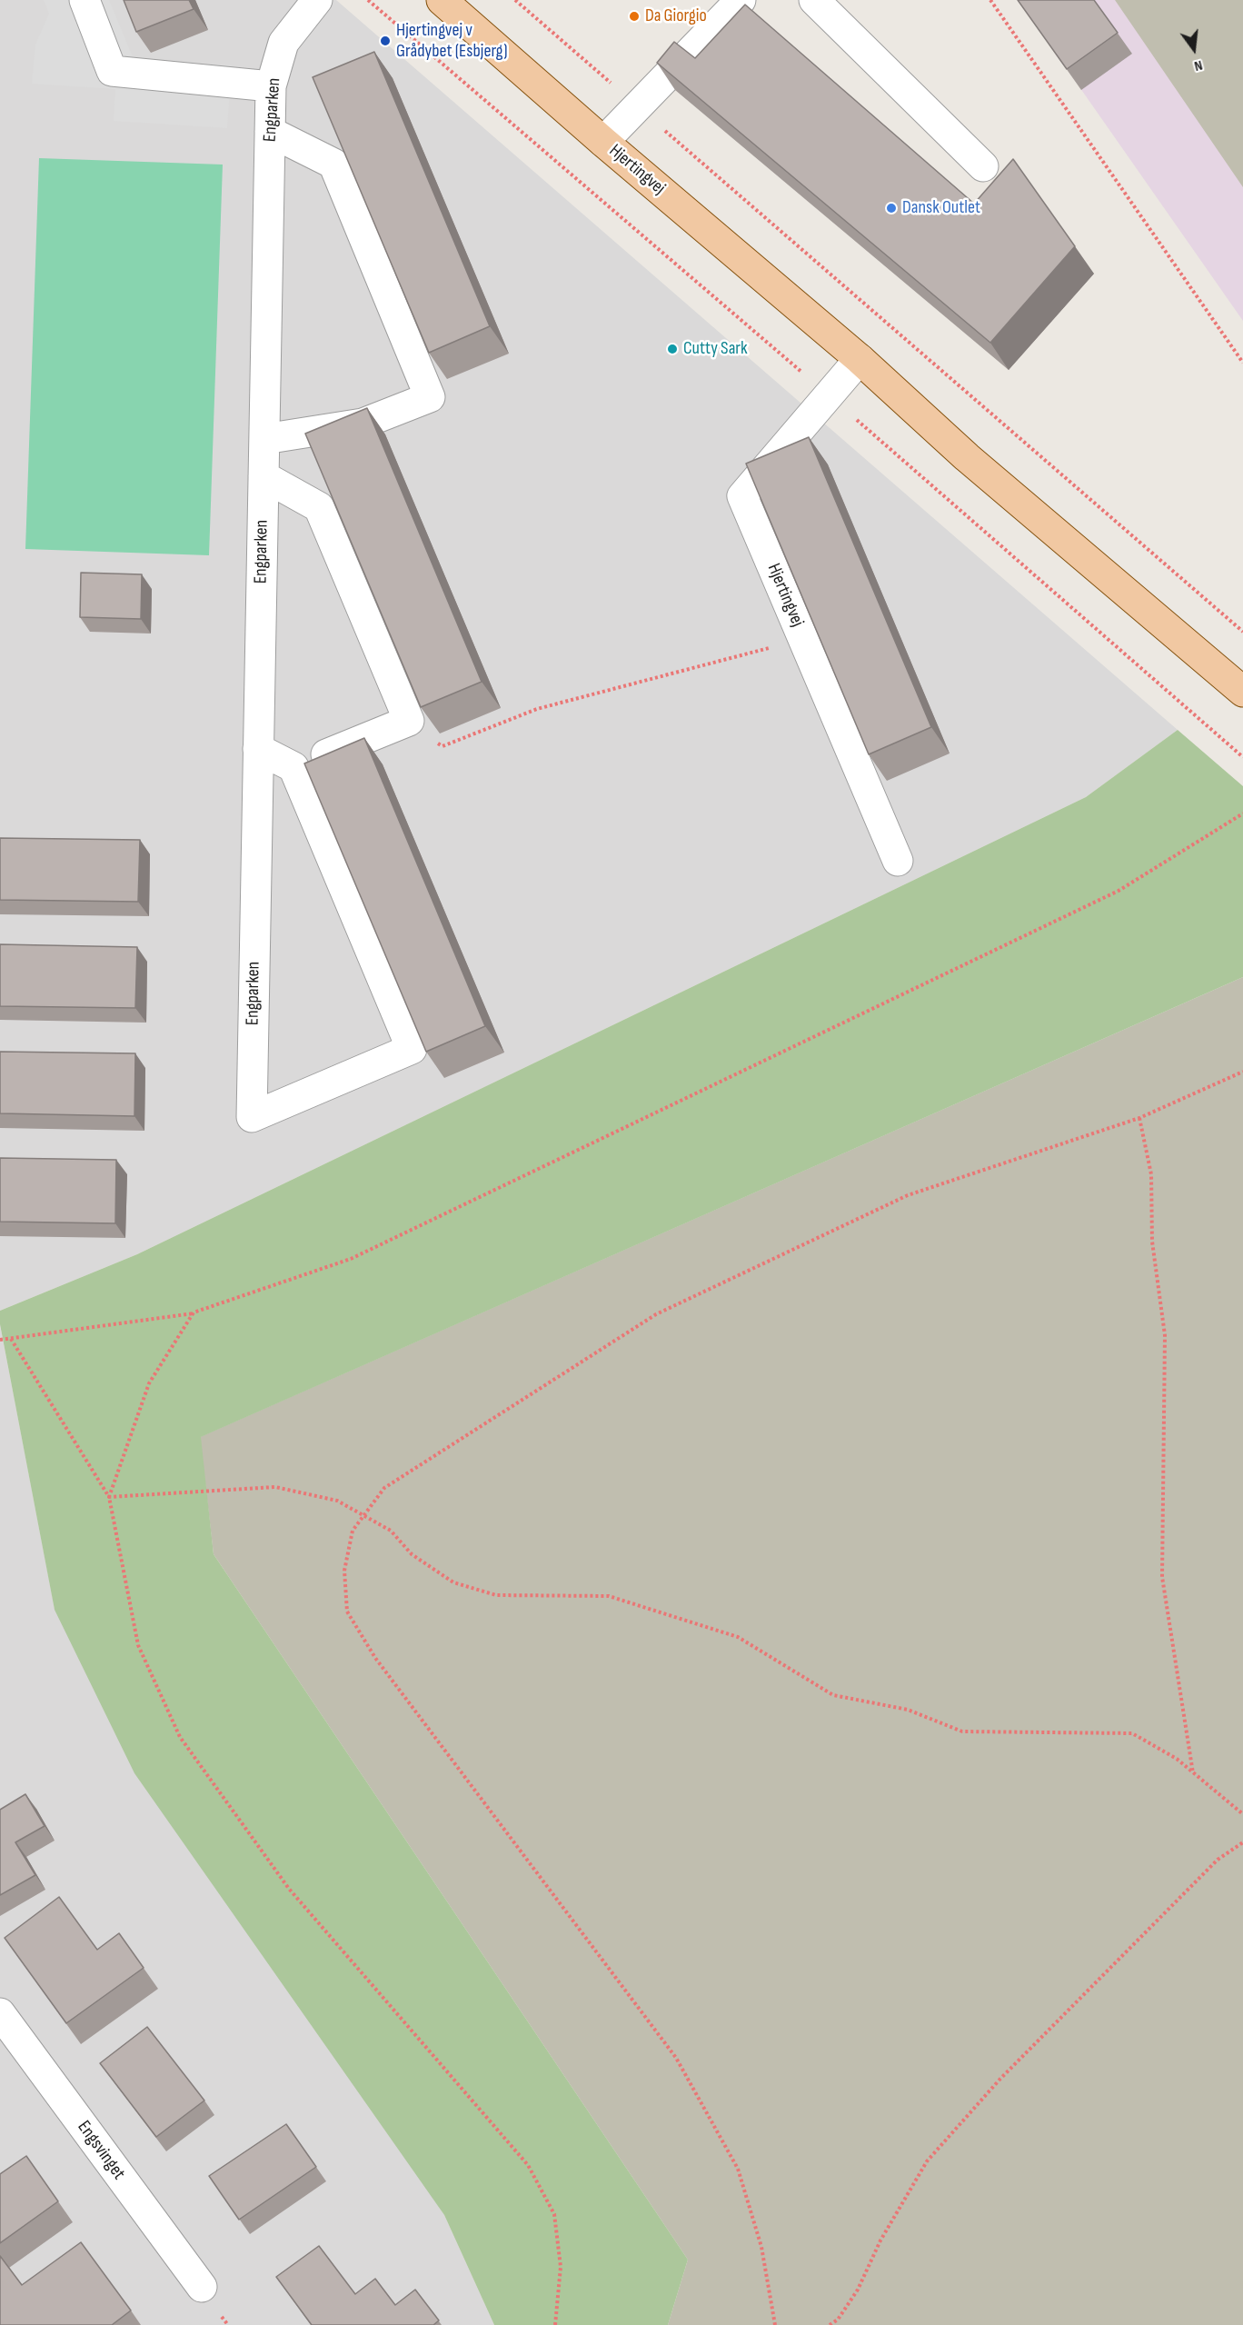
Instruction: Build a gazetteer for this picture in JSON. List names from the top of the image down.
{
  "streets": {
    "main road": ["Hjertingvej"],
    "street": ["Engparken", "Engsvinget"]
  },
  "places": [
    "Da Giorgio",
    "Hjertingvej v Grådybet (Esbjerg)",
    "Dansk Outlet",
    "Cutty Sark"
  ],
  "north": "bottom"
}
